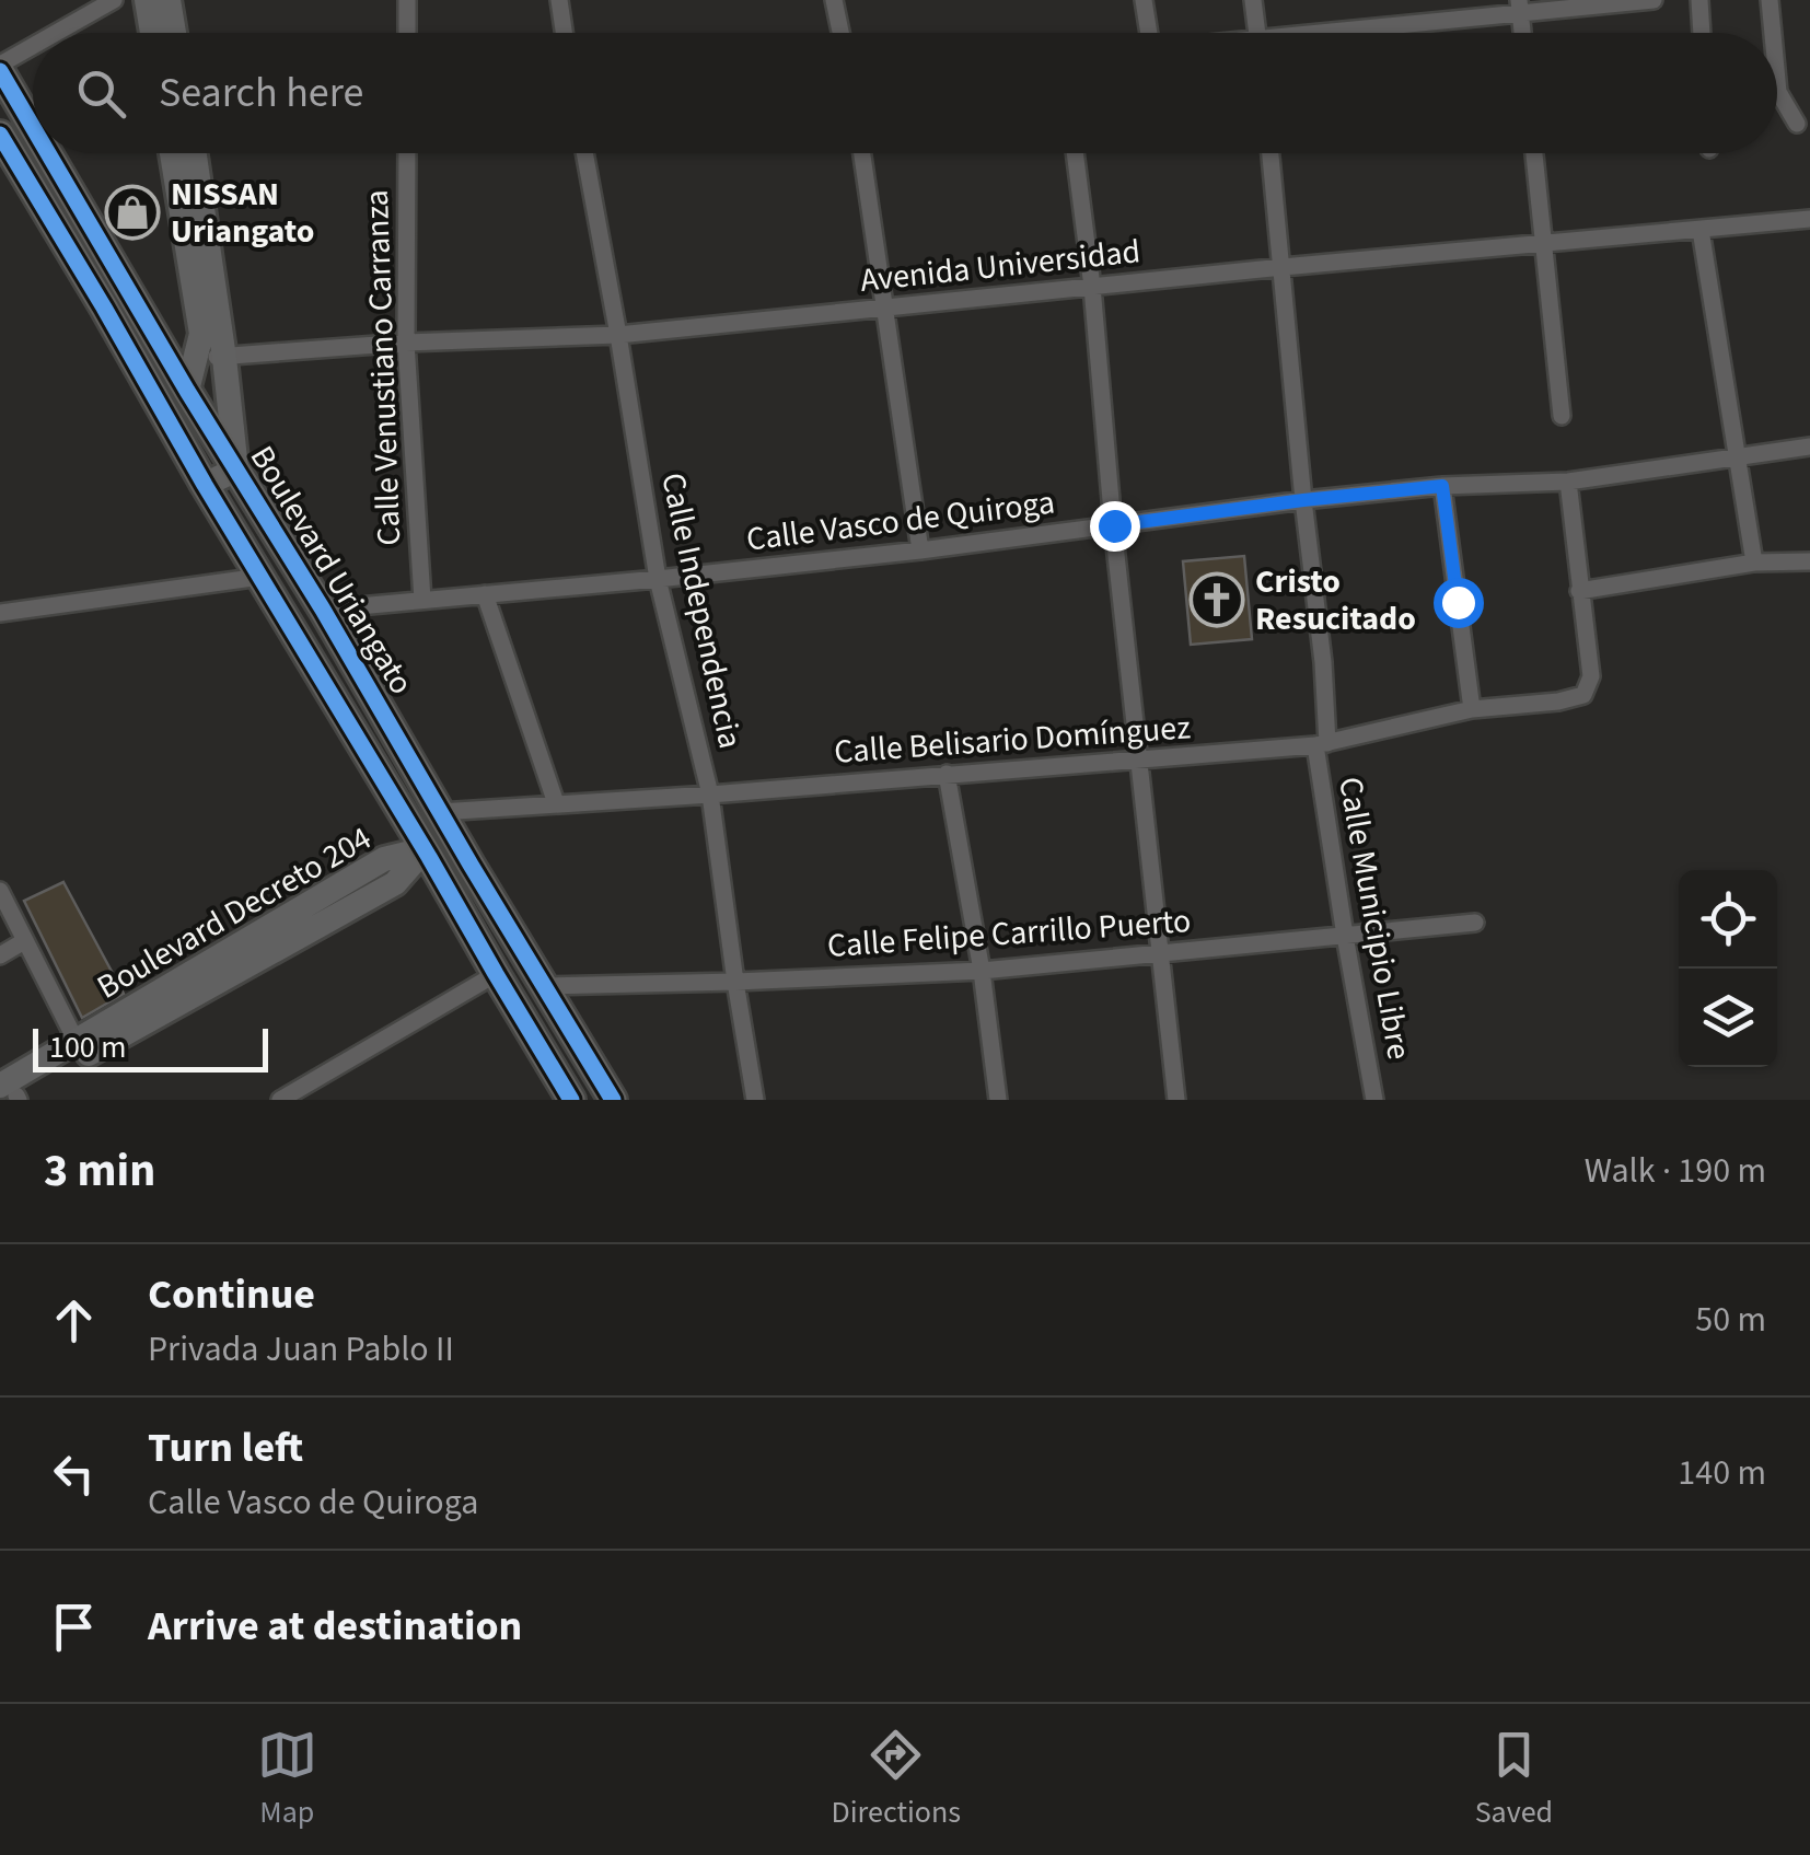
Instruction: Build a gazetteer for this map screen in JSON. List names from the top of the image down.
{
  "streets": {
    "main road": ["Boulevard Uriangato"],
    "street": [
      "Avenida Universidad",
      "Calle Venustiano Carranza",
      "Calle Vasco de Quiroga",
      "Calle Independencia",
      "Calle Belisario Domínguez",
      "Boulevard Decreto 204",
      "Calle Municipio Libre",
      "Calle Felipe Carrillo Puerto"
    ]
  },
  "crossings": [
    ["Avenida Universidad", "Calle Venustiano Carranza"],
    ["Avenida Universidad", "Calle Independencia"],
    ["Avenida Universidad", "Calle Municipio Libre"],
    ["Calle Venustiano Carranza", "Calle Vasco de Quiroga"],
    ["Calle Vasco de Quiroga", "Boulevard Uriangato"],
    ["Calle Vasco de Quiroga", "Calle Independencia"],
    ["Calle Vasco de Quiroga", "Calle Municipio Libre"],
    ["Boulevard Uriangato", "Calle Belisario Domínguez"],
    ["Boulevard Uriangato", "Boulevard Decreto 204"],
    ["Boulevard Uriangato", "Calle Felipe Carrillo Puerto"],
    ["Calle Independencia", "Calle Belisario Domínguez"],
    ["Calle Independencia", "Calle Felipe Carrillo Puerto"],
    ["Calle Belisario Domínguez", "Calle Municipio Libre"],
    ["Calle Municipio Libre", "Calle Felipe Carrillo Puerto"]
  ],
  "places": {
    "shop": ["NISSAN Uriangato"],
    "church": ["Cristo Resucitado"]
  },
  "scale_bar": "100 m",
  "page": {
    "search": "Search here",
    "scale": "100 m",
    "heading": ["3 min", "Walk · 190 m"],
    "list": [
      ["Continue", "Privada Juan Pablo II", "50 m"],
      ["Turn left", "Calle Vasco de Quiroga", "140 m"],
      "Arrive at destination"
    ],
    "nav": ["Map", "Directions", "Saved"]
  }
}
